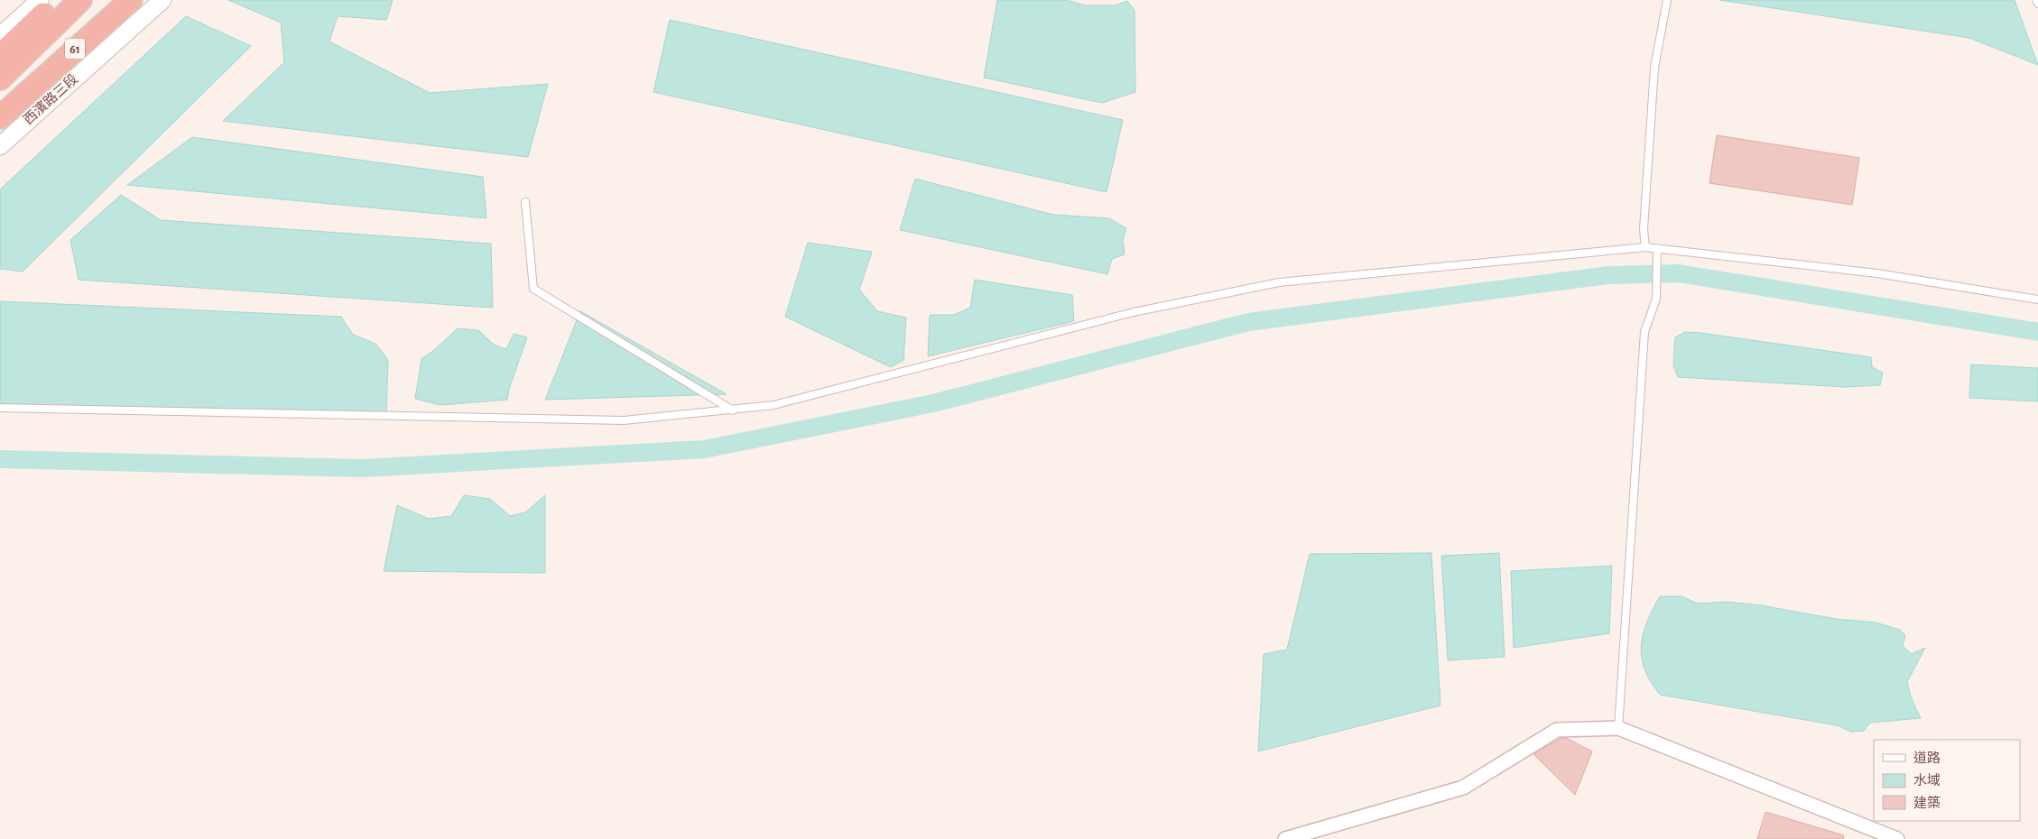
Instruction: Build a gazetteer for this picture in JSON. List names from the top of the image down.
{
  "streets": {
    "highway": ["61"],
    "street": ["西濱路三段"]
  },
  "legend": ["道路", "水域", "建築"]
}
